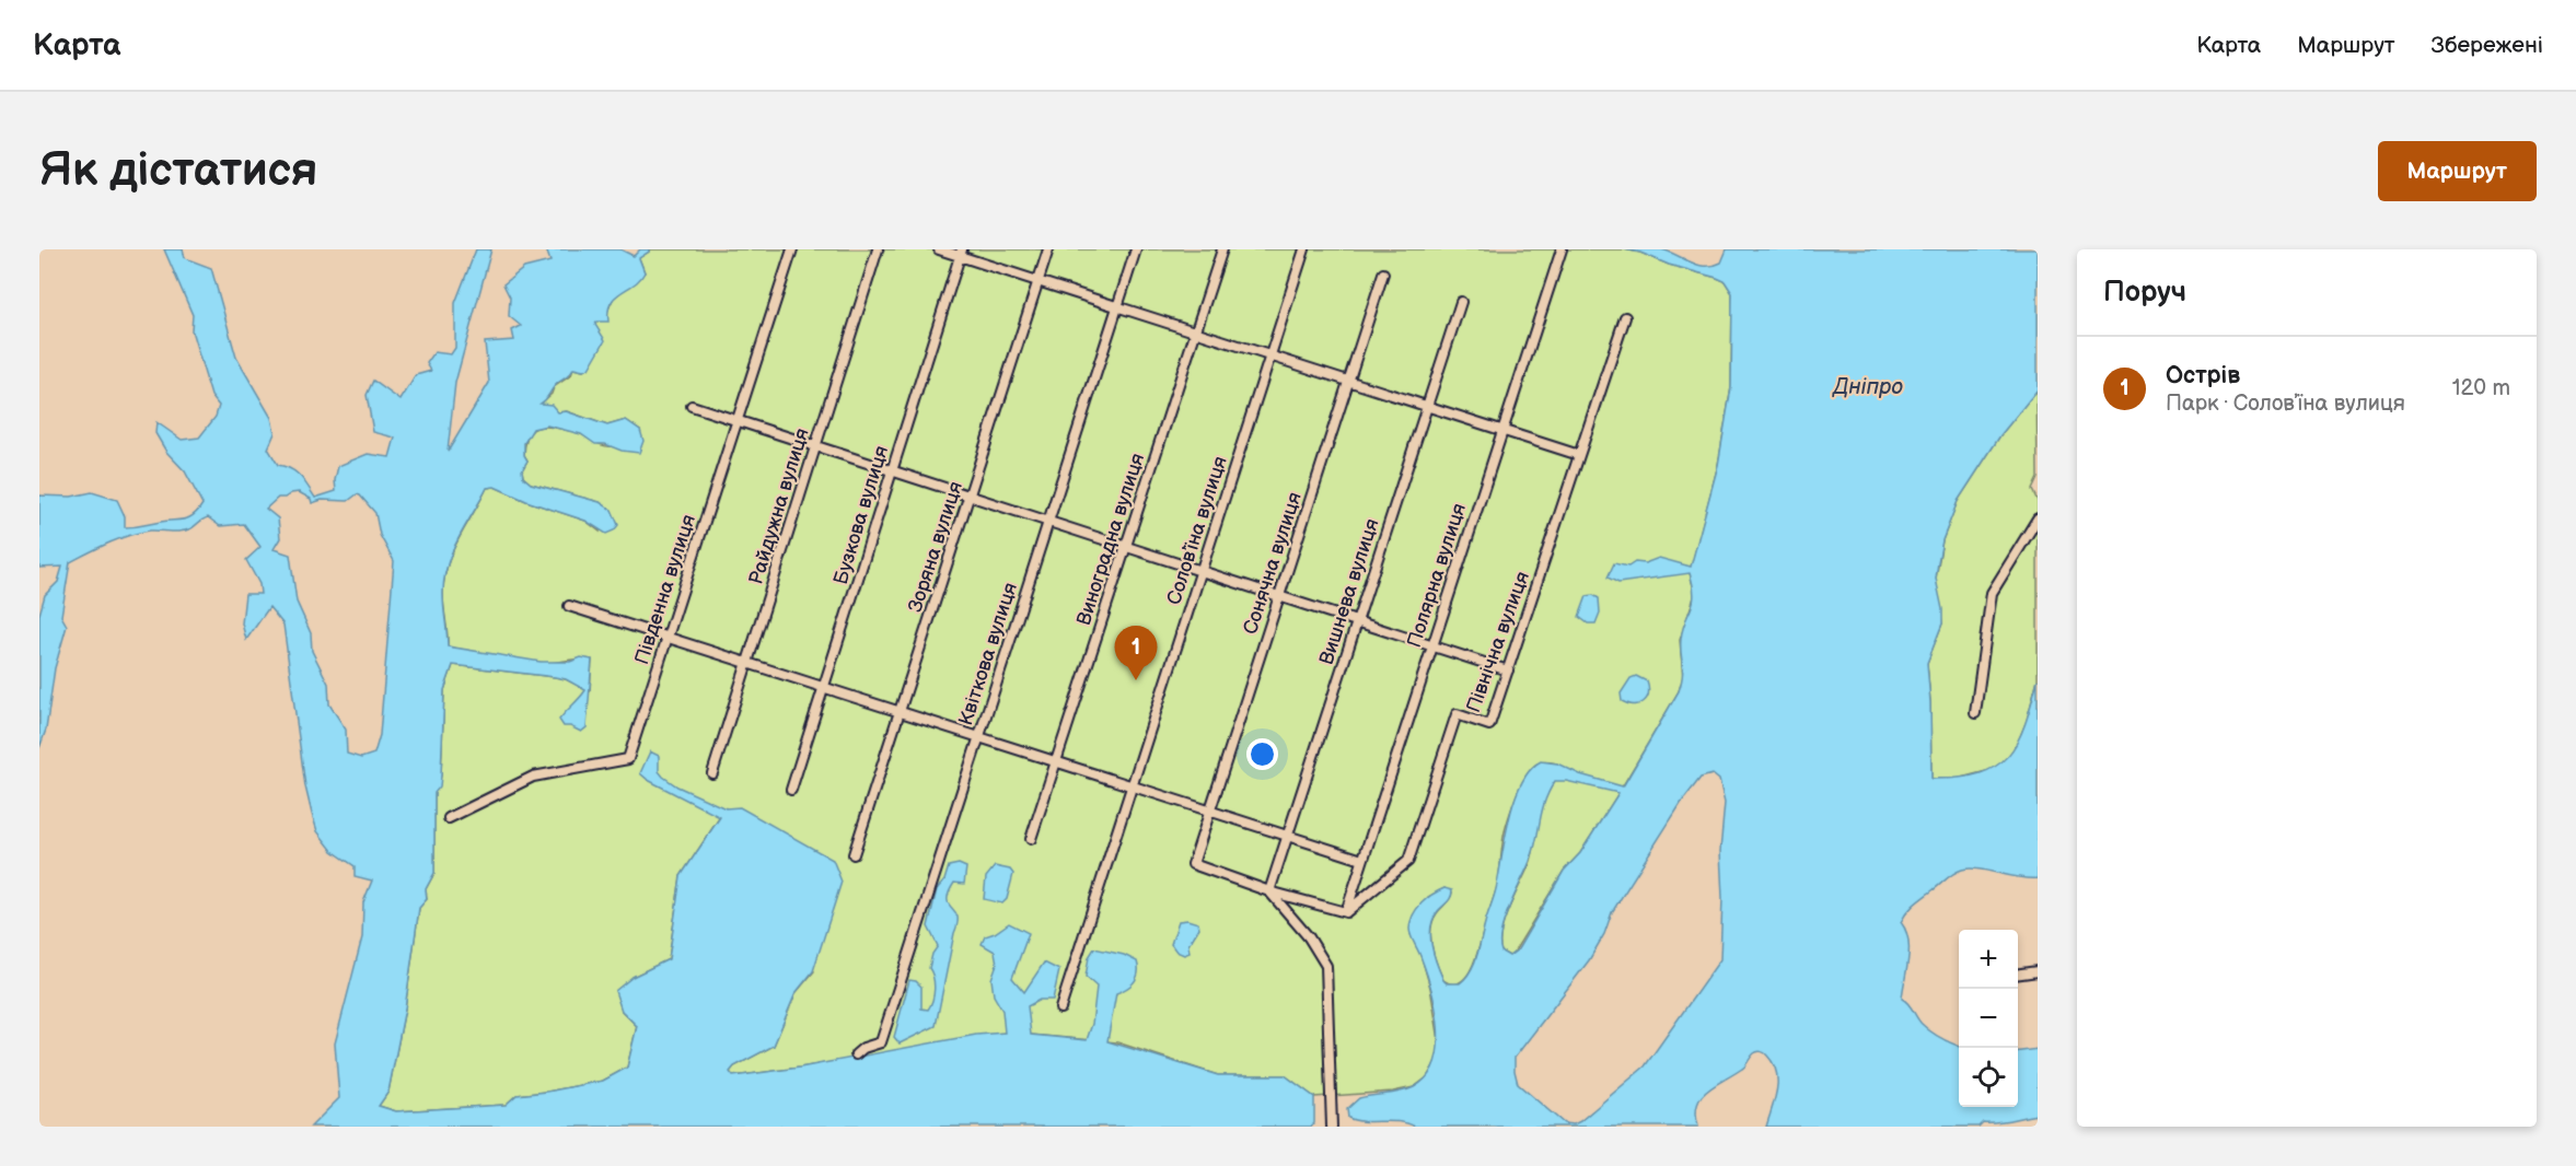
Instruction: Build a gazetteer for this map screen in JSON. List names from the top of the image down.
{
  "streets": {
    "street": [
      "Райдужна вулиця",
      "Бузкова вулиця",
      "Соловʼїна вулиця",
      "Виноградна вулиця",
      "Зоряна вулиця",
      "Сонячна вулиця",
      "Полярна вулиця",
      "Південна вулиця",
      "Вишнева вулиця",
      "Північна вулиця",
      "Квіткова вулиця"
    ]
  },
  "crossings": [
    ["Сонячна вулиця", "Вишнева вулиця"],
    ["Полярна вулиця", "Північна вулиця"]
  ],
  "water": ["Дніпро"],
  "page": {
    "header": "Карта",
    "nav": ["Карта", "Маршрут", "Збережені"],
    "buttons": "Маршрут",
    "title": "Як дістатися",
    "heading": "Поруч",
    "list": [
      {
        "mark": "1",
        "name": "Острів",
        "note": "Парк · Соловʼїна вулиця",
        "value": "120 m"
      }
    ],
    "pins": "1",
    "map_buttons": ["+", "−"]
  }
}
